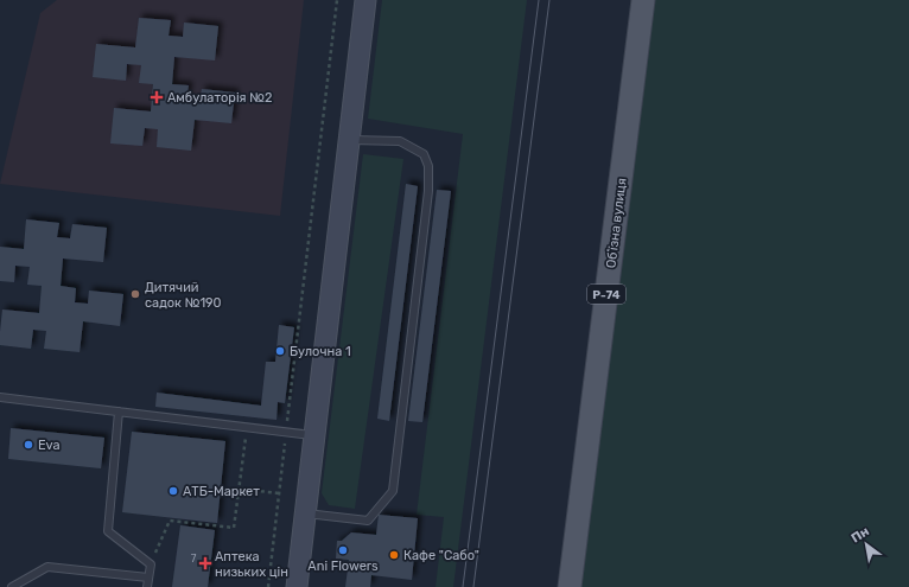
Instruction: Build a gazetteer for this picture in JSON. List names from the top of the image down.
{
  "streets": {
    "main road": ["Обʼїзна вулиця", "Р-74"]
  },
  "places": {
    "health": ["Амбулаторія №2", "Аптека низьких цін"],
    "other": [
      "Дитячий садок №190",
      "Булочна 1",
      "Eva",
      "АТБ-Маркет",
      "Ani Flowers",
      "Кафе \"Сабо\""
    ]
  },
  "house_numbers": ["7"],
  "north": "top left"
}
